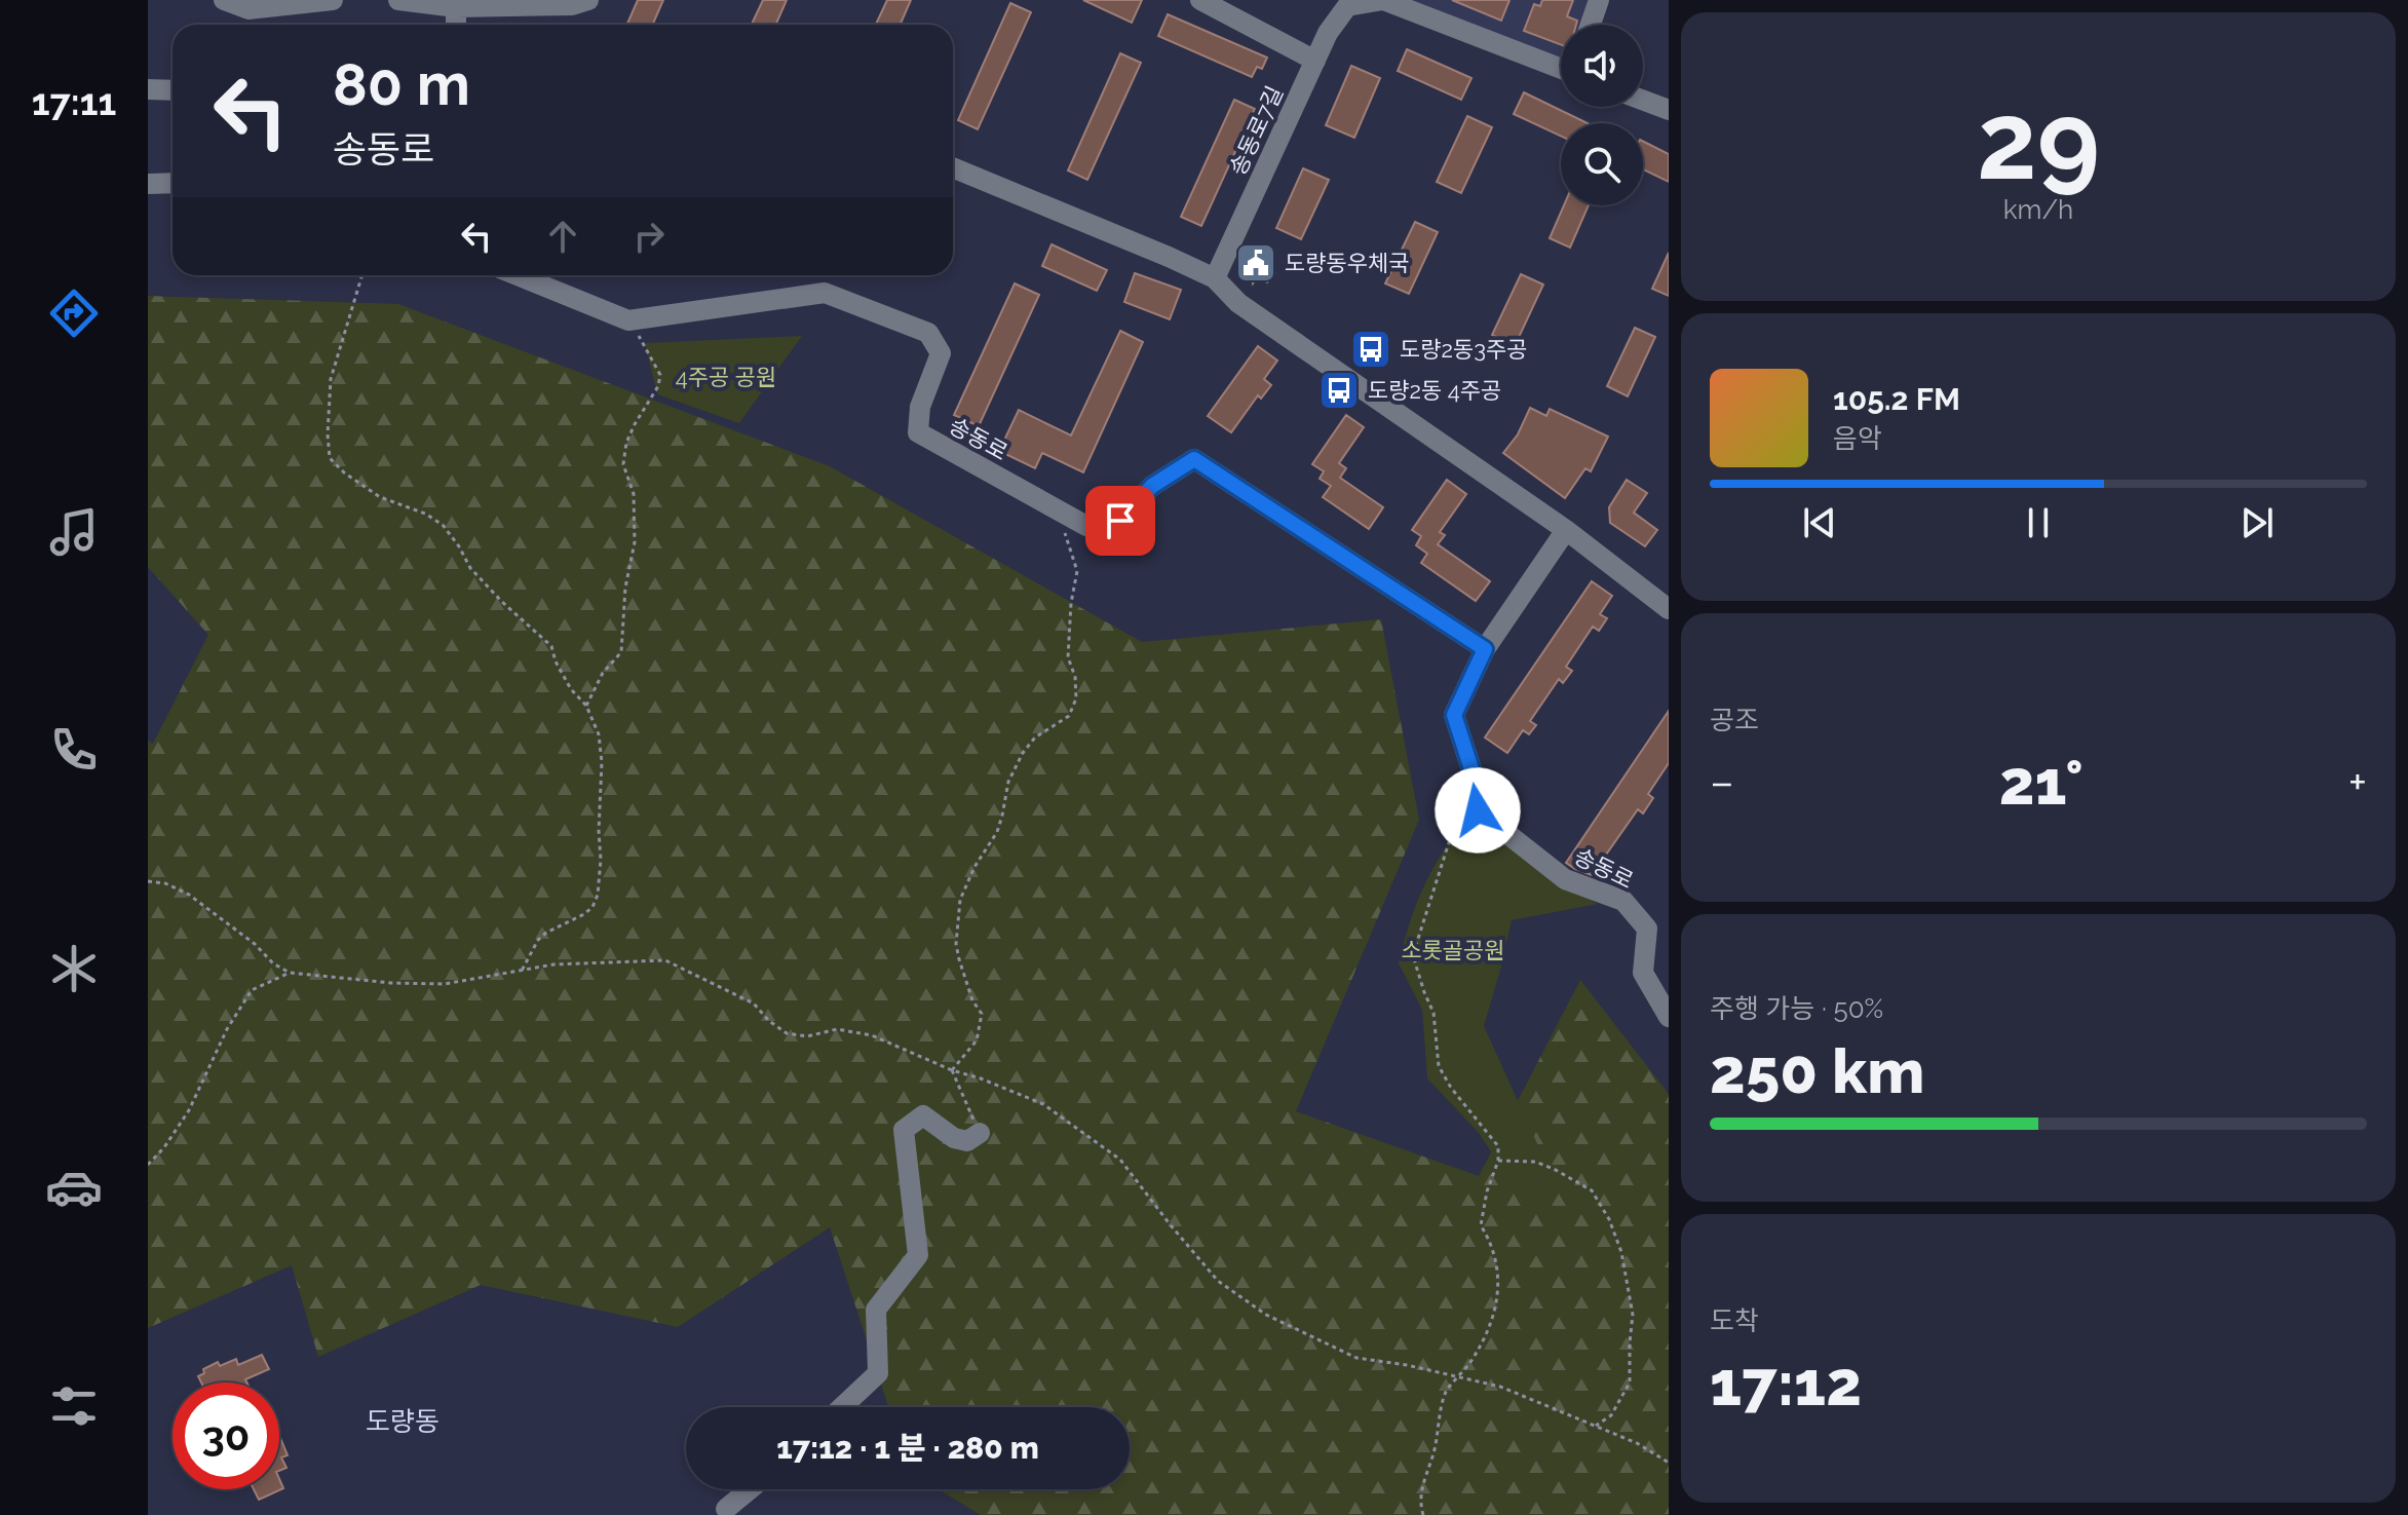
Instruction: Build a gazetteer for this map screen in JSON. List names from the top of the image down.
{
  "streets": {
    "street": ["송동로7길", "송동로"]
  },
  "districts": ["도량동"],
  "parks": ["4주공 공원", "소롯골공원"],
  "places": {
    "public building": ["도량동우체국"],
    "bus stop": ["도량2동3주공", "도량2동 4주공"]
  },
  "page": {
    "tabs": "17:11",
    "tile": [
      ["29", "km/h"],
      "공조",
      ["주행 가능 · 50%", "250 km"],
      ["도착", "17:12"]
    ],
    "turn": ["80 m", "송동로"],
    "song": ["105.2 FM", "음악"],
    "heat": ["−", "21°", "+"],
    "limit": "30",
    "trip": "17:12 · 1 분 · 280 m"
  }
}
